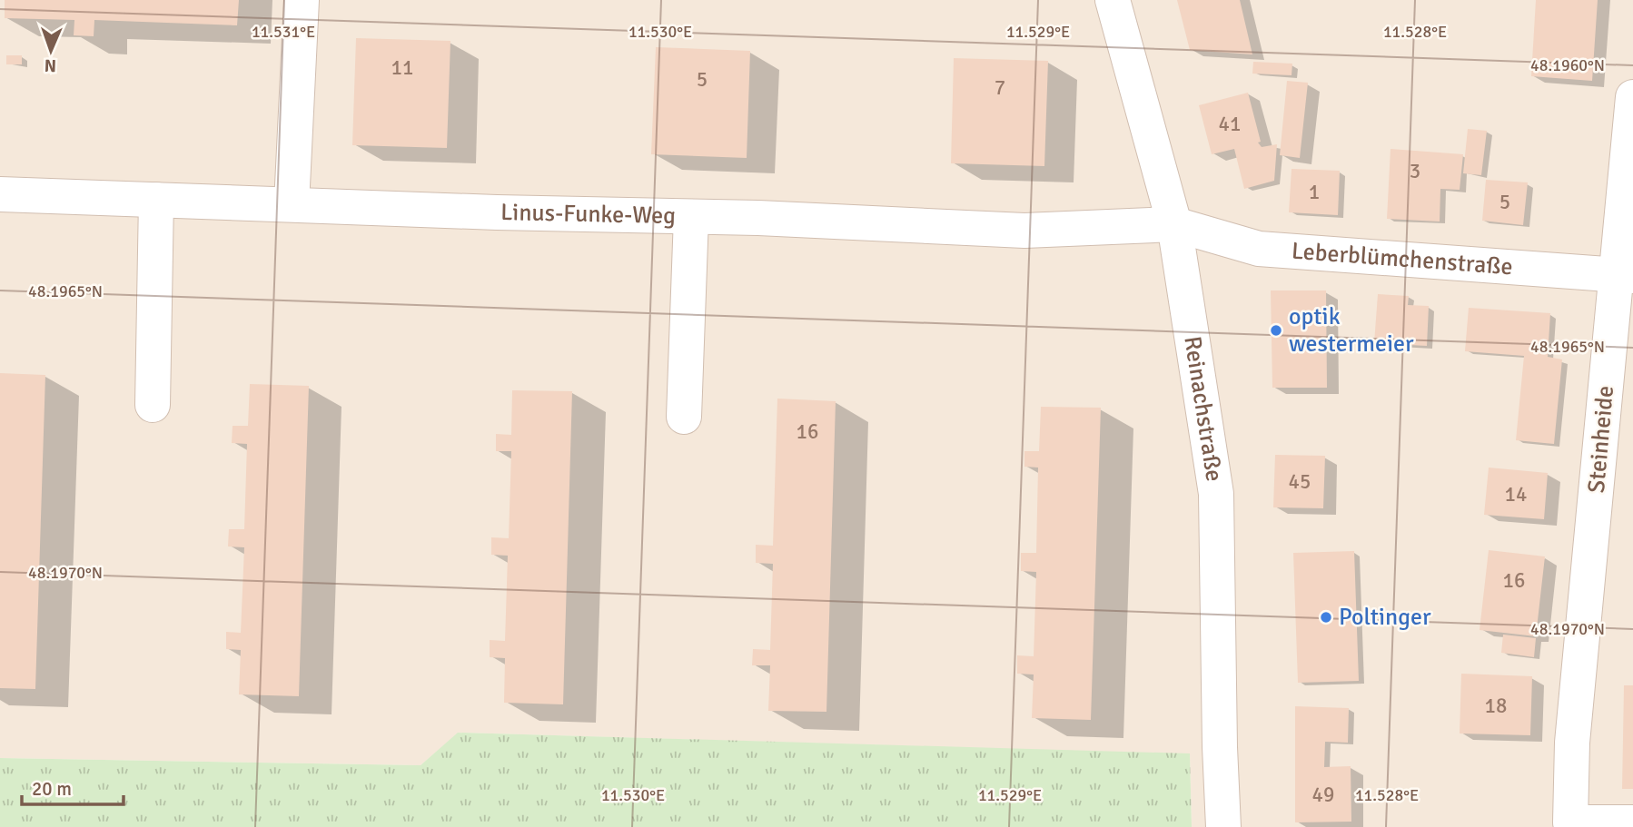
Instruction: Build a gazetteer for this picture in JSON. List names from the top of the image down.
{
  "streets": {
    "street": [
      "Linus-Funke-Weg",
      "Leberblümchenstraße",
      "Reinachstraße",
      "Steinheide"
    ]
  },
  "crossings": [
    ["Linus-Funke-Weg", "Leberblümchenstraße"],
    ["Linus-Funke-Weg", "Reinachstraße"],
    ["Leberblümchenstraße", "Reinachstraße"],
    ["Leberblümchenstraße", "Steinheide"]
  ],
  "places": ["optik westermeier", "Poltinger"],
  "house_numbers": [
    "11",
    "5",
    "7",
    "41",
    "3",
    "1",
    "5",
    "16",
    "45",
    "14",
    "16",
    "18",
    "49"
  ],
  "scale_bar": "20 m",
  "north": "bottom",
  "coordinates": [
    "11.531°E",
    "11.530°E",
    "11.529°E",
    "11.528°E",
    "48.1960°N",
    "48.1965°N",
    "48.1970°N"
  ]
}
